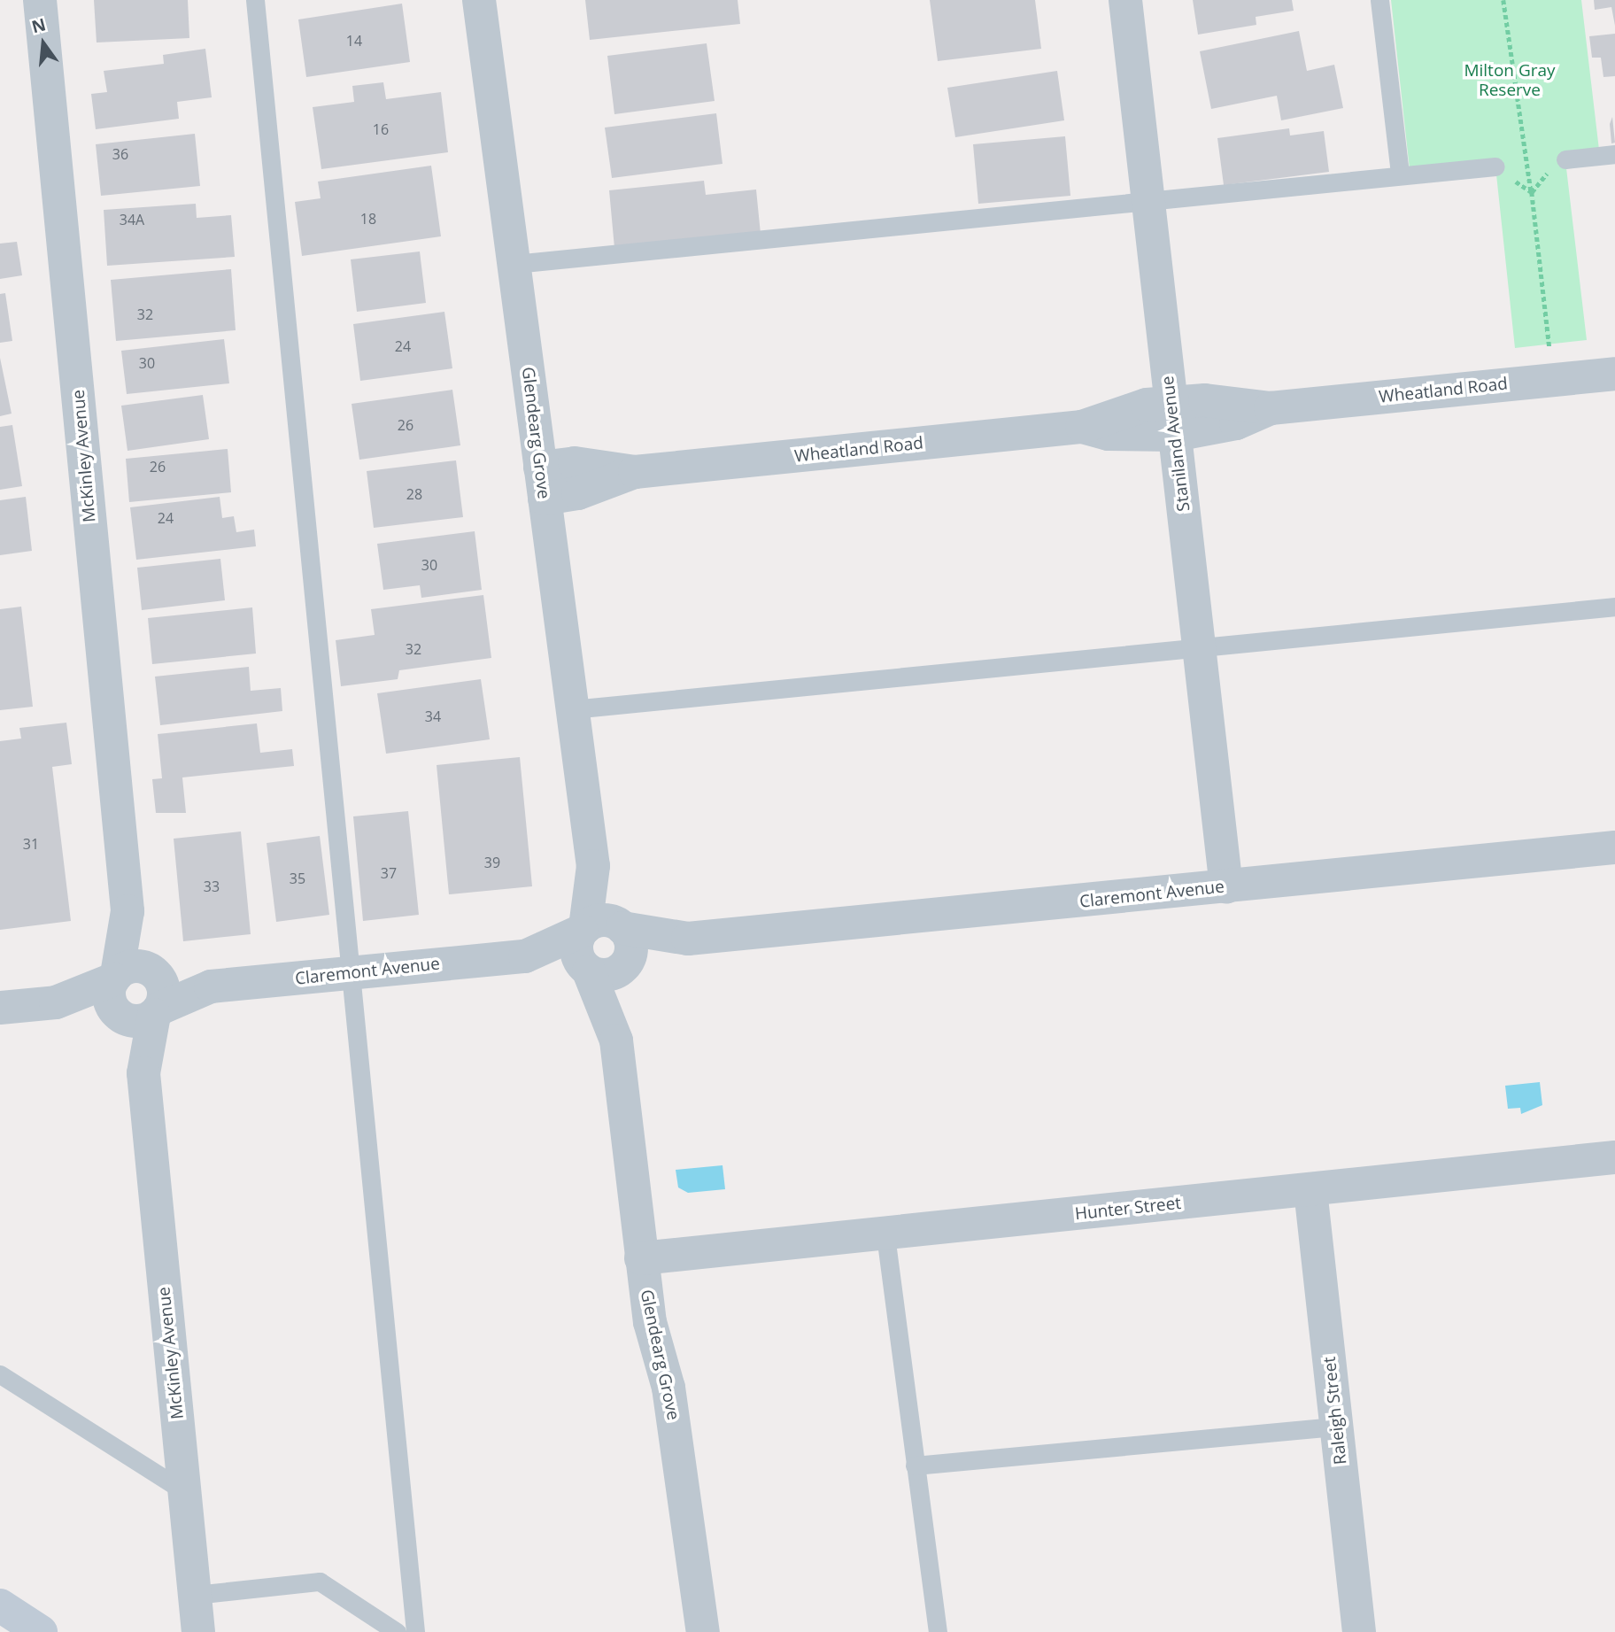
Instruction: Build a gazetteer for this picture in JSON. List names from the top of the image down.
{
  "streets": {
    "street": [
      "Wheatland Road",
      "Glendearg Grove",
      "Staniland Avenue",
      "McKinley Avenue",
      "Claremont Avenue",
      "Hunter Street",
      "Raleigh Street"
    ]
  },
  "crossings": [
    ["Wheatland Road", "Glendearg Grove"],
    ["Wheatland Road", "Staniland Avenue"],
    ["Glendearg Grove", "Claremont Avenue"],
    ["Glendearg Grove", "Hunter Street"],
    ["Staniland Avenue", "Claremont Avenue"],
    ["McKinley Avenue", "Claremont Avenue"],
    ["Hunter Street", "Raleigh Street"]
  ],
  "parks": ["Milton Gray Reserve"],
  "house_numbers": [
    "14",
    "16",
    "36",
    "18",
    "34A",
    "32",
    "24",
    "30",
    "26",
    "26",
    "28",
    "24",
    "30",
    "32",
    "34",
    "31",
    "39",
    "37",
    "35",
    "33"
  ],
  "north": "top"
}
